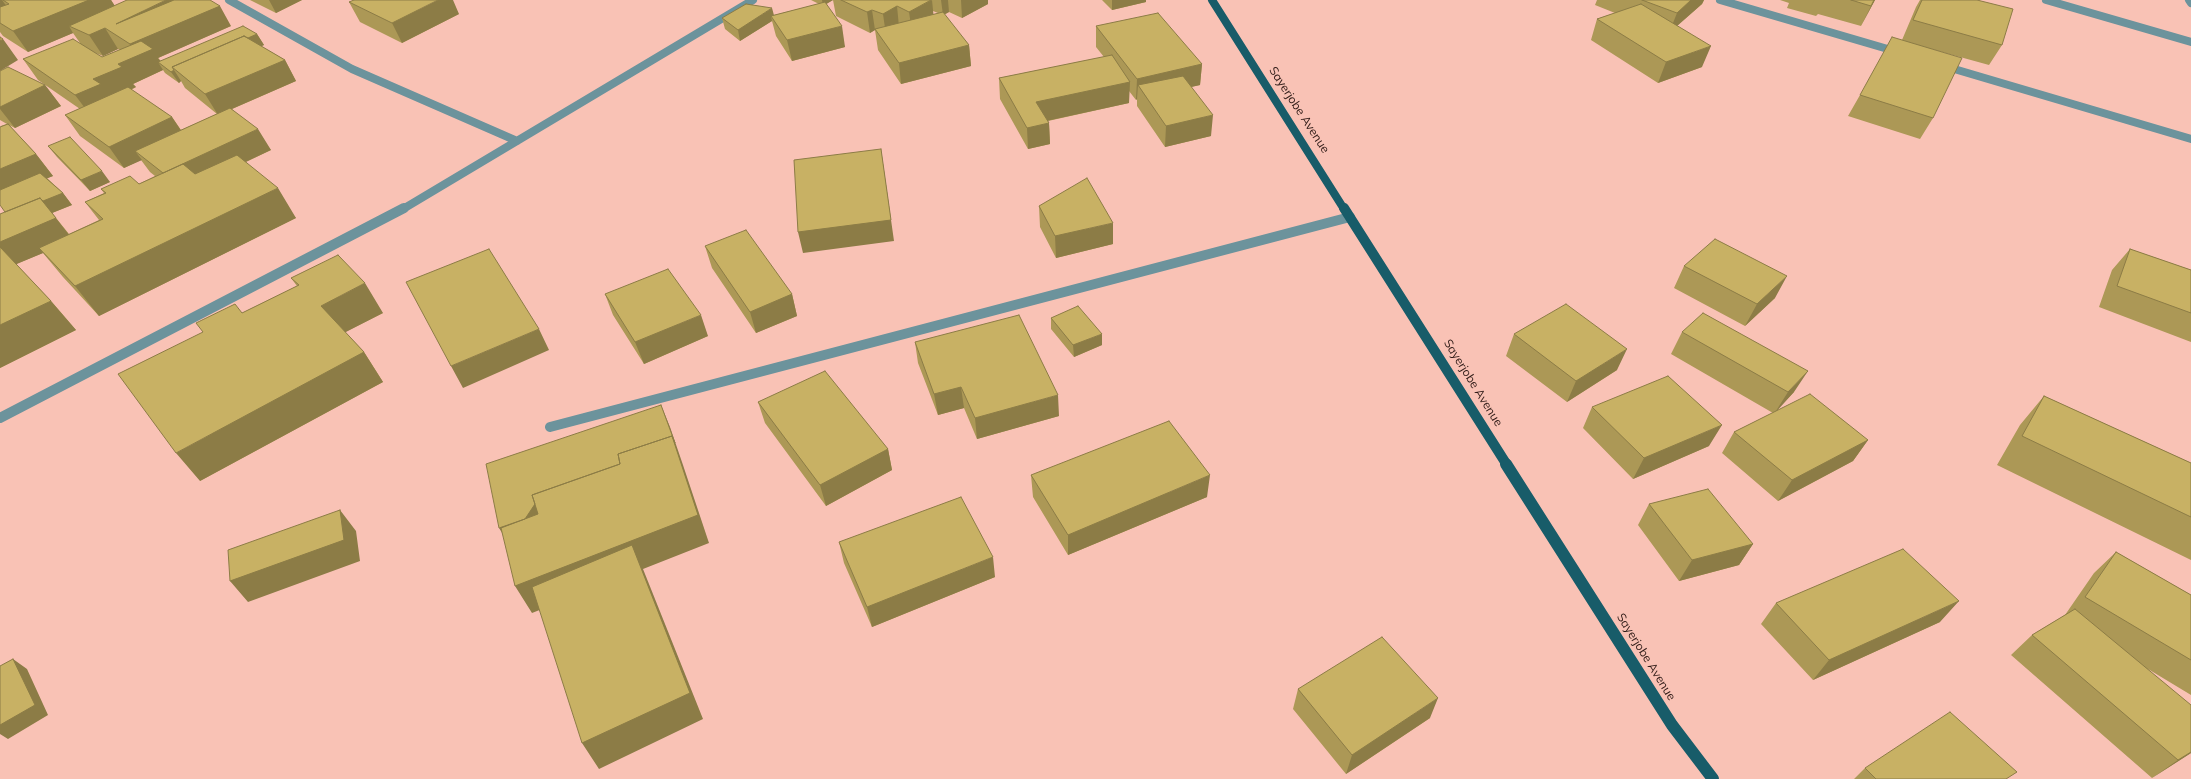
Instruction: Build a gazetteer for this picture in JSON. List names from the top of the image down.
{
  "streets": {
    "main road": ["Sayerjobe Avenue"]
  }
}
